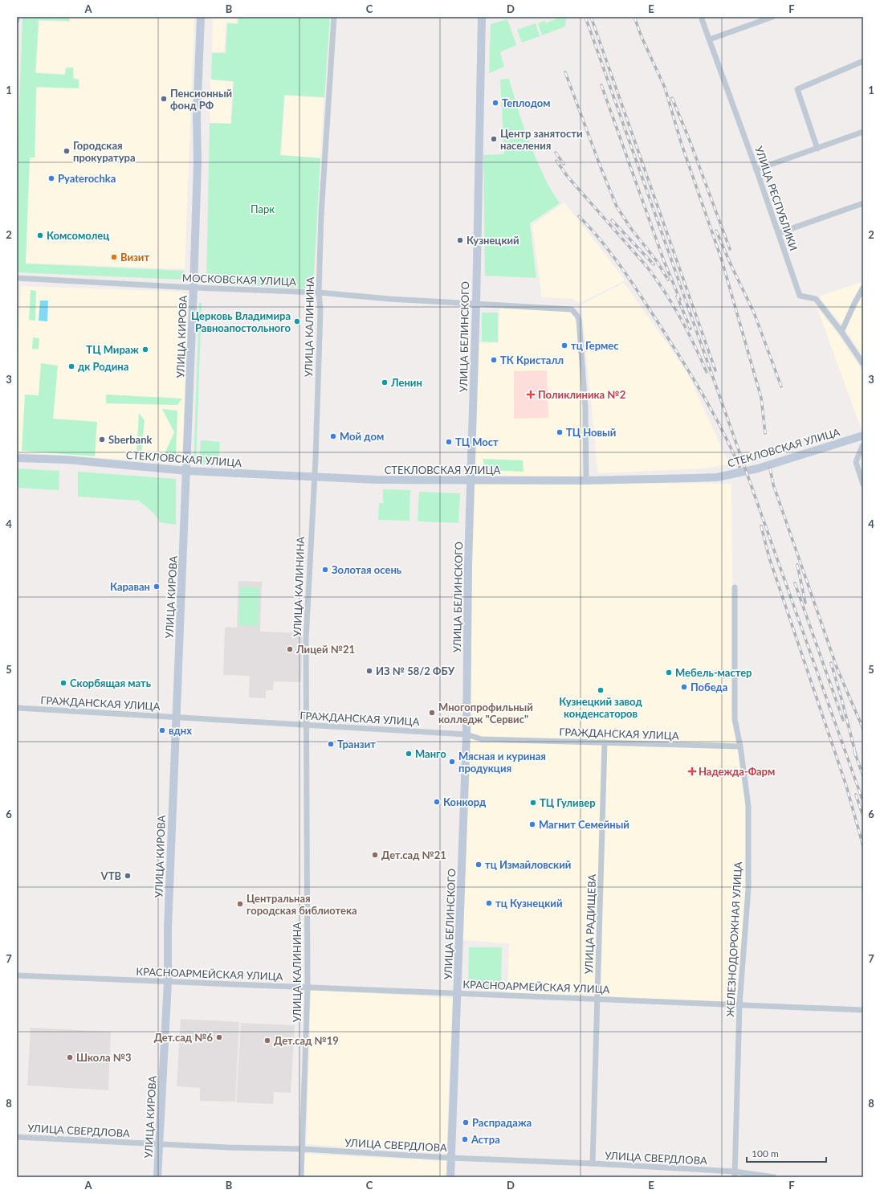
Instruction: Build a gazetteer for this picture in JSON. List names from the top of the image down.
{
  "streets": {
    "street": [
      "УЛИЦА РЕСПУБЛИКИ",
      "МОСКОВСКАЯ УЛИЦА",
      "УЛИЦА КАЛИНИНА",
      "УЛИЦА КИРОВА",
      "УЛИЦА БЕЛИНСКОГО",
      "СТЕКЛОВСКАЯ УЛИЦА",
      "ГРАЖДАНСКАЯ УЛИЦА",
      "УЛИЦА РАДИЩЕВА",
      "ЖЕЛЕЗНОДОРОЖНАЯ УЛИЦА",
      "КРАСНОАРМЕЙСКАЯ УЛИЦА",
      "УЛИЦА СВЕРДЛОВА"
    ]
  },
  "crossings": [
    ["МОСКОВСКАЯ УЛИЦА", "УЛИЦА КАЛИНИНА"],
    ["МОСКОВСКАЯ УЛИЦА", "УЛИЦА КИРОВА"],
    ["МОСКОВСКАЯ УЛИЦА", "УЛИЦА БЕЛИНСКОГО"],
    ["МОСКОВСКАЯ УЛИЦА", "СТЕКЛОВСКАЯ УЛИЦА"],
    ["УЛИЦА КАЛИНИНА", "СТЕКЛОВСКАЯ УЛИЦА"],
    ["УЛИЦА КАЛИНИНА", "ГРАЖДАНСКАЯ УЛИЦА"],
    ["УЛИЦА КАЛИНИНА", "КРАСНОАРМЕЙСКАЯ УЛИЦА"],
    ["УЛИЦА КАЛИНИНА", "УЛИЦА СВЕРДЛОВА"],
    ["УЛИЦА КИРОВА", "СТЕКЛОВСКАЯ УЛИЦА"],
    ["УЛИЦА КИРОВА", "ГРАЖДАНСКАЯ УЛИЦА"],
    ["УЛИЦА КИРОВА", "КРАСНОАРМЕЙСКАЯ УЛИЦА"],
    ["УЛИЦА КИРОВА", "УЛИЦА СВЕРДЛОВА"],
    ["УЛИЦА БЕЛИНСКОГО", "СТЕКЛОВСКАЯ УЛИЦА"],
    ["УЛИЦА БЕЛИНСКОГО", "ГРАЖДАНСКАЯ УЛИЦА"],
    ["УЛИЦА БЕЛИНСКОГО", "КРАСНОАРМЕЙСКАЯ УЛИЦА"],
    ["УЛИЦА БЕЛИНСКОГО", "УЛИЦА СВЕРДЛОВА"],
    ["ГРАЖДАНСКАЯ УЛИЦА", "УЛИЦА РАДИЩЕВА"],
    ["ГРАЖДАНСКАЯ УЛИЦА", "ЖЕЛЕЗНОДОРОЖНАЯ УЛИЦА"],
    ["УЛИЦА РАДИЩЕВА", "КРАСНОАРМЕЙСКАЯ УЛИЦА"],
    ["УЛИЦА РАДИЩЕВА", "УЛИЦА СВЕРДЛОВА"],
    ["ЖЕЛЕЗНОДОРОЖНАЯ УЛИЦА", "КРАСНОАРМЕЙСКАЯ УЛИЦА"],
    ["ЖЕЛЕЗНОДОРОЖНАЯ УЛИЦА", "УЛИЦА СВЕРДЛОВА"]
  ],
  "parks": ["Парк"],
  "places": {
    "other": [
      "Пенсионный фонд РФ",
      "Теплодом",
      "Центр занятости населения",
      "Городская прокуратура",
      "Pyaterochka",
      "Комсомолец",
      "Кузнецкий",
      "Визит",
      "Церковь Владимира Равноапостольного",
      "тц Гермес",
      "ТЦ Мираж",
      "ТК Кристалл",
      "дк Родина",
      "Ленин",
      "ТЦ Новый",
      "Мой дом",
      "Sberbank",
      "ТЦ Мост",
      "Золотая осень",
      "Караван",
      "Лицей №21",
      "ИЗ № 58/2 ФБУ",
      "Мебель-мастер",
      "Скорбящая мать",
      "Победа",
      "Кузнецкий завод конденсаторов",
      "Многопрофильный колледж \"Сервис\"",
      "вднх",
      "Транзит",
      "Манго",
      "Мясная и куриная продукция",
      "Конкорд",
      "ТЦ Гуливер",
      "Магнит Семейный",
      "Дет.сад №21",
      "тц Измайловский",
      "VTB",
      "тц Кузнецкий",
      "Центральная городская библиотека",
      "Дет.сад №6",
      "Дет.сад №19",
      "Школа №3",
      "Распрадажа",
      "Астра"
    ],
    "health": ["Поликлиника №2", "Надежда-Фарм"]
  },
  "scale_bar": "100 m",
  "grid": {
    "columns": [
      "A",
      "B",
      "C",
      "D",
      "E",
      "F"
    ],
    "rows": [
      "1",
      "2",
      "3",
      "4",
      "5",
      "6",
      "7",
      "8"
    ]
  }
}
